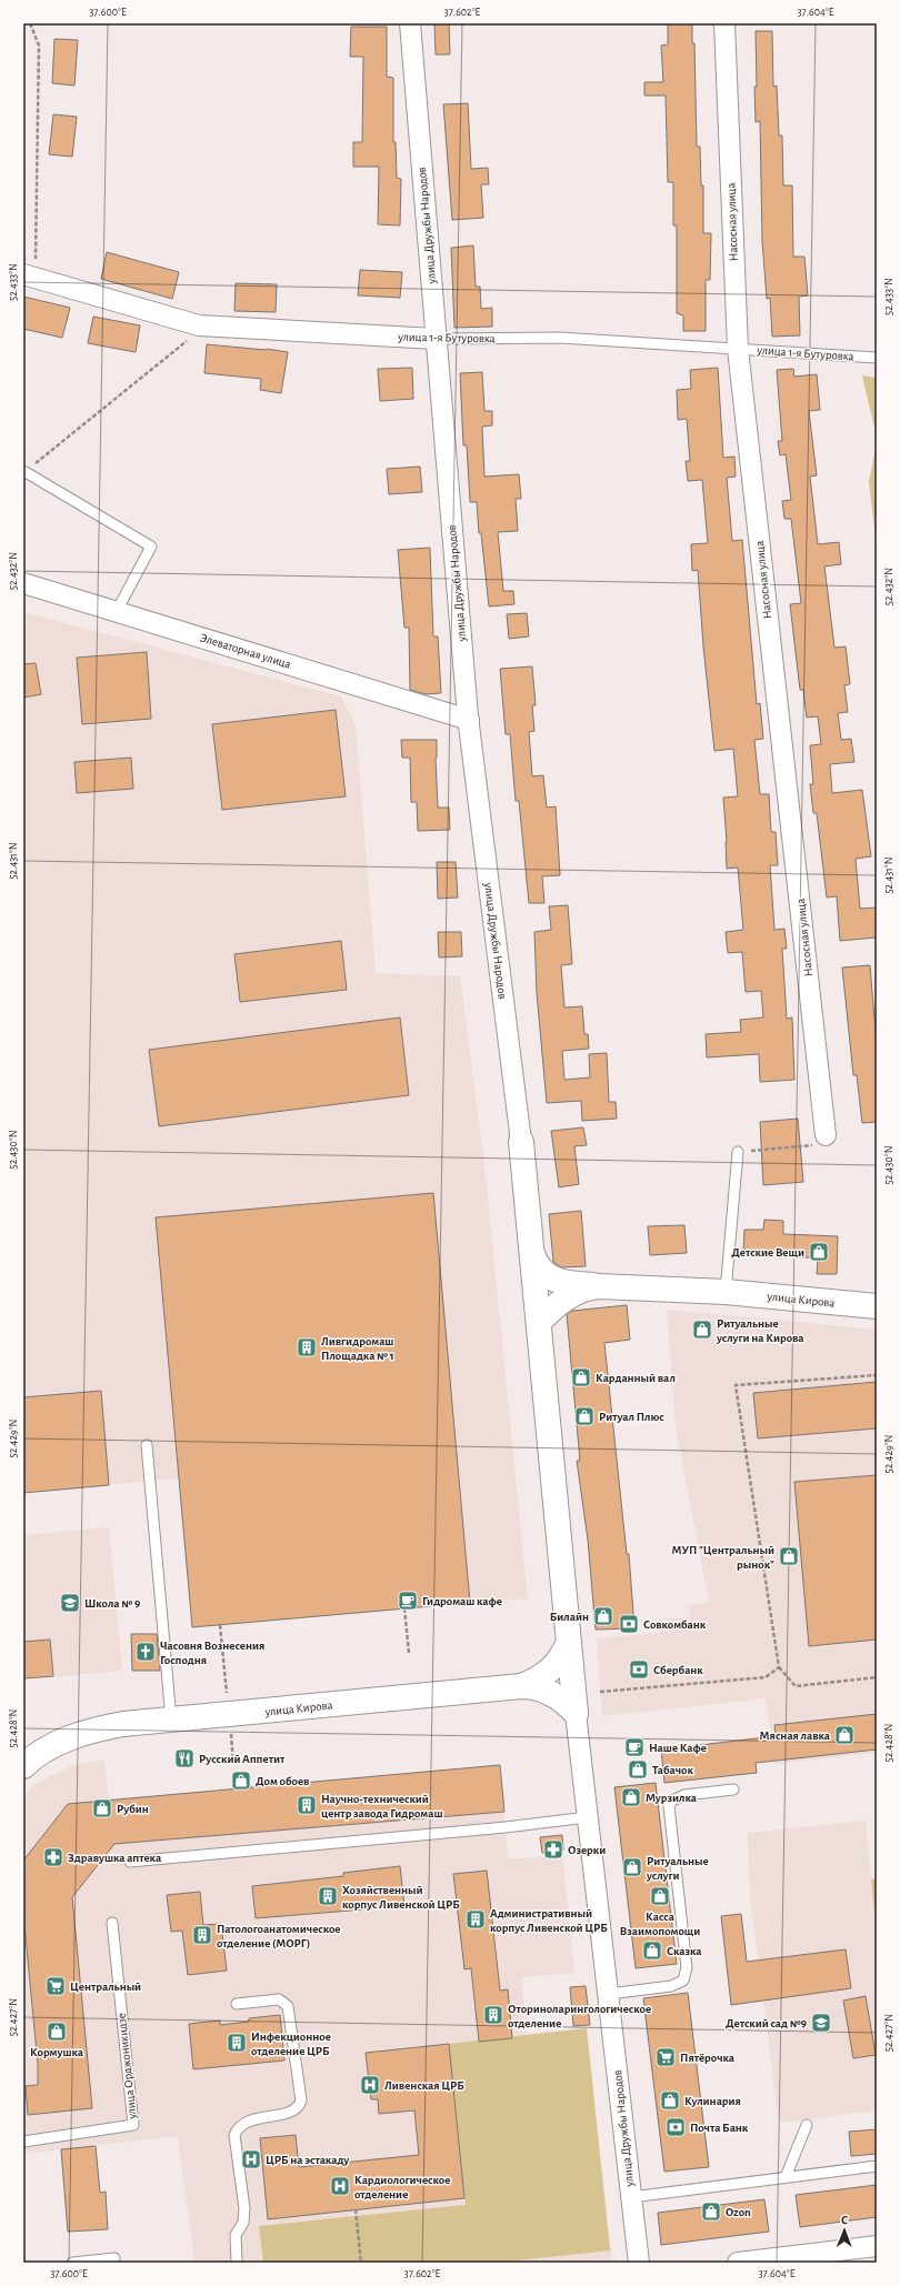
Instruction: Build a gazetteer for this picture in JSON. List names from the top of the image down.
{
  "streets": {
    "street": [
      "Насосная улица",
      "улица Дружбы Народов",
      "улица 1-я Бутуровка",
      "Элеваторная улица",
      "улица Кирова"
    ],
    "lane": ["улица Орджоникидзе"]
  },
  "crossings": [
    ["Насосная улица", "улица 1-я Бутуровка"],
    ["улица Дружбы Народов", "улица 1-я Бутуровка"],
    ["улица Дружбы Народов", "Элеваторная улица"],
    ["улица Дружбы Народов", "улица Кирова"]
  ],
  "places": {
    "shop": [
      "Детские Вещи",
      "Ритуальные услуги на Кирова",
      "Карданный вал",
      "Ритуал Плюс",
      "МУП \"Центральный рынок\"",
      "Билайн",
      "Мясная лавка",
      "Табачок",
      "Дом обоев",
      "Мурзилка",
      "Рубин",
      "Ритуальные услуги",
      "Касса Взаимопомощи",
      "Сказка",
      "Кормушка",
      "Кулинария",
      "Ozon"
    ],
    "building": [
      "Ливгидромаш Площадка № 1",
      "Научно-технический центр завода Гидромаш",
      "Хозяйственный корпус Ливенской ЦРБ",
      "Административный корпус Ливенской ЦРБ",
      "Патологоанатомическое отделение (МОРГ)",
      "Оториноларингологическое отделение",
      "Инфекционное отделение ЦРБ"
    ],
    "cafe": ["Гидромаш кафе", "Наше Кафе"],
    "school or university": ["Школа № 9", "Детский сад №9"],
    "bank": ["Совкомбанк", "Сбербанк", "Почта Банк"],
    "church": ["Часовня Вознесения Господня"],
    "restaurant": ["Русский Аппетит"],
    "pharmacy": ["Озерки", "Здравушка аптека"],
    "supermarket": ["Центральный", "Пятёрочка"],
    "hospital": ["Ливенская ЦРБ", "ЦРБ на эстакаду", "Кардиологическое отделение"]
  },
  "north": "top",
  "coordinates": [
    "37.600°E",
    "37.602°E",
    "37.604°E",
    "52.433°N",
    "52.432°N",
    "52.431°N",
    "52.430°N",
    "52.429°N",
    "52.428°N",
    "52.427°N"
  ]
}
